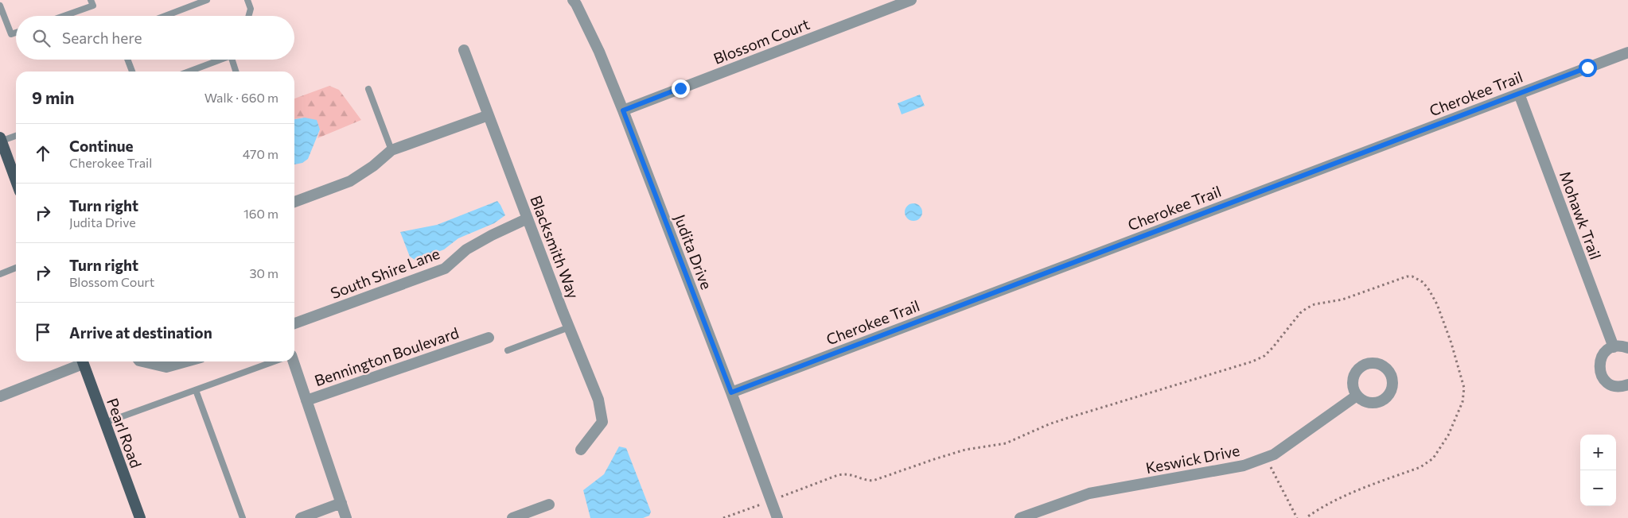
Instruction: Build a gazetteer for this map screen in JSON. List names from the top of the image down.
{
  "streets": {
    "main road": ["Pearl Road"],
    "street": [
      "Blossom Court",
      "Cherokee Trail",
      "Mohawk Trail",
      "Blacksmith Way",
      "Judita Drive",
      "South Shire Lane",
      "Bennington Boulevard",
      "Keswick Drive"
    ]
  },
  "crossings": [
    ["Blossom Court", "Judita Drive"],
    ["Cherokee Trail", "Mohawk Trail"],
    ["Cherokee Trail", "Judita Drive"],
    ["Blacksmith Way", "South Shire Lane"]
  ],
  "page": {
    "search": "Search here",
    "heading": ["9 min", "Walk · 660 m"],
    "list": [
      ["Continue", "Cherokee Trail", "470 m"],
      ["Turn right", "Judita Drive", "160 m"],
      ["Turn right", "Blossom Court", "30 m"],
      "Arrive at destination"
    ],
    "map_buttons": ["+", "−"]
  }
}
